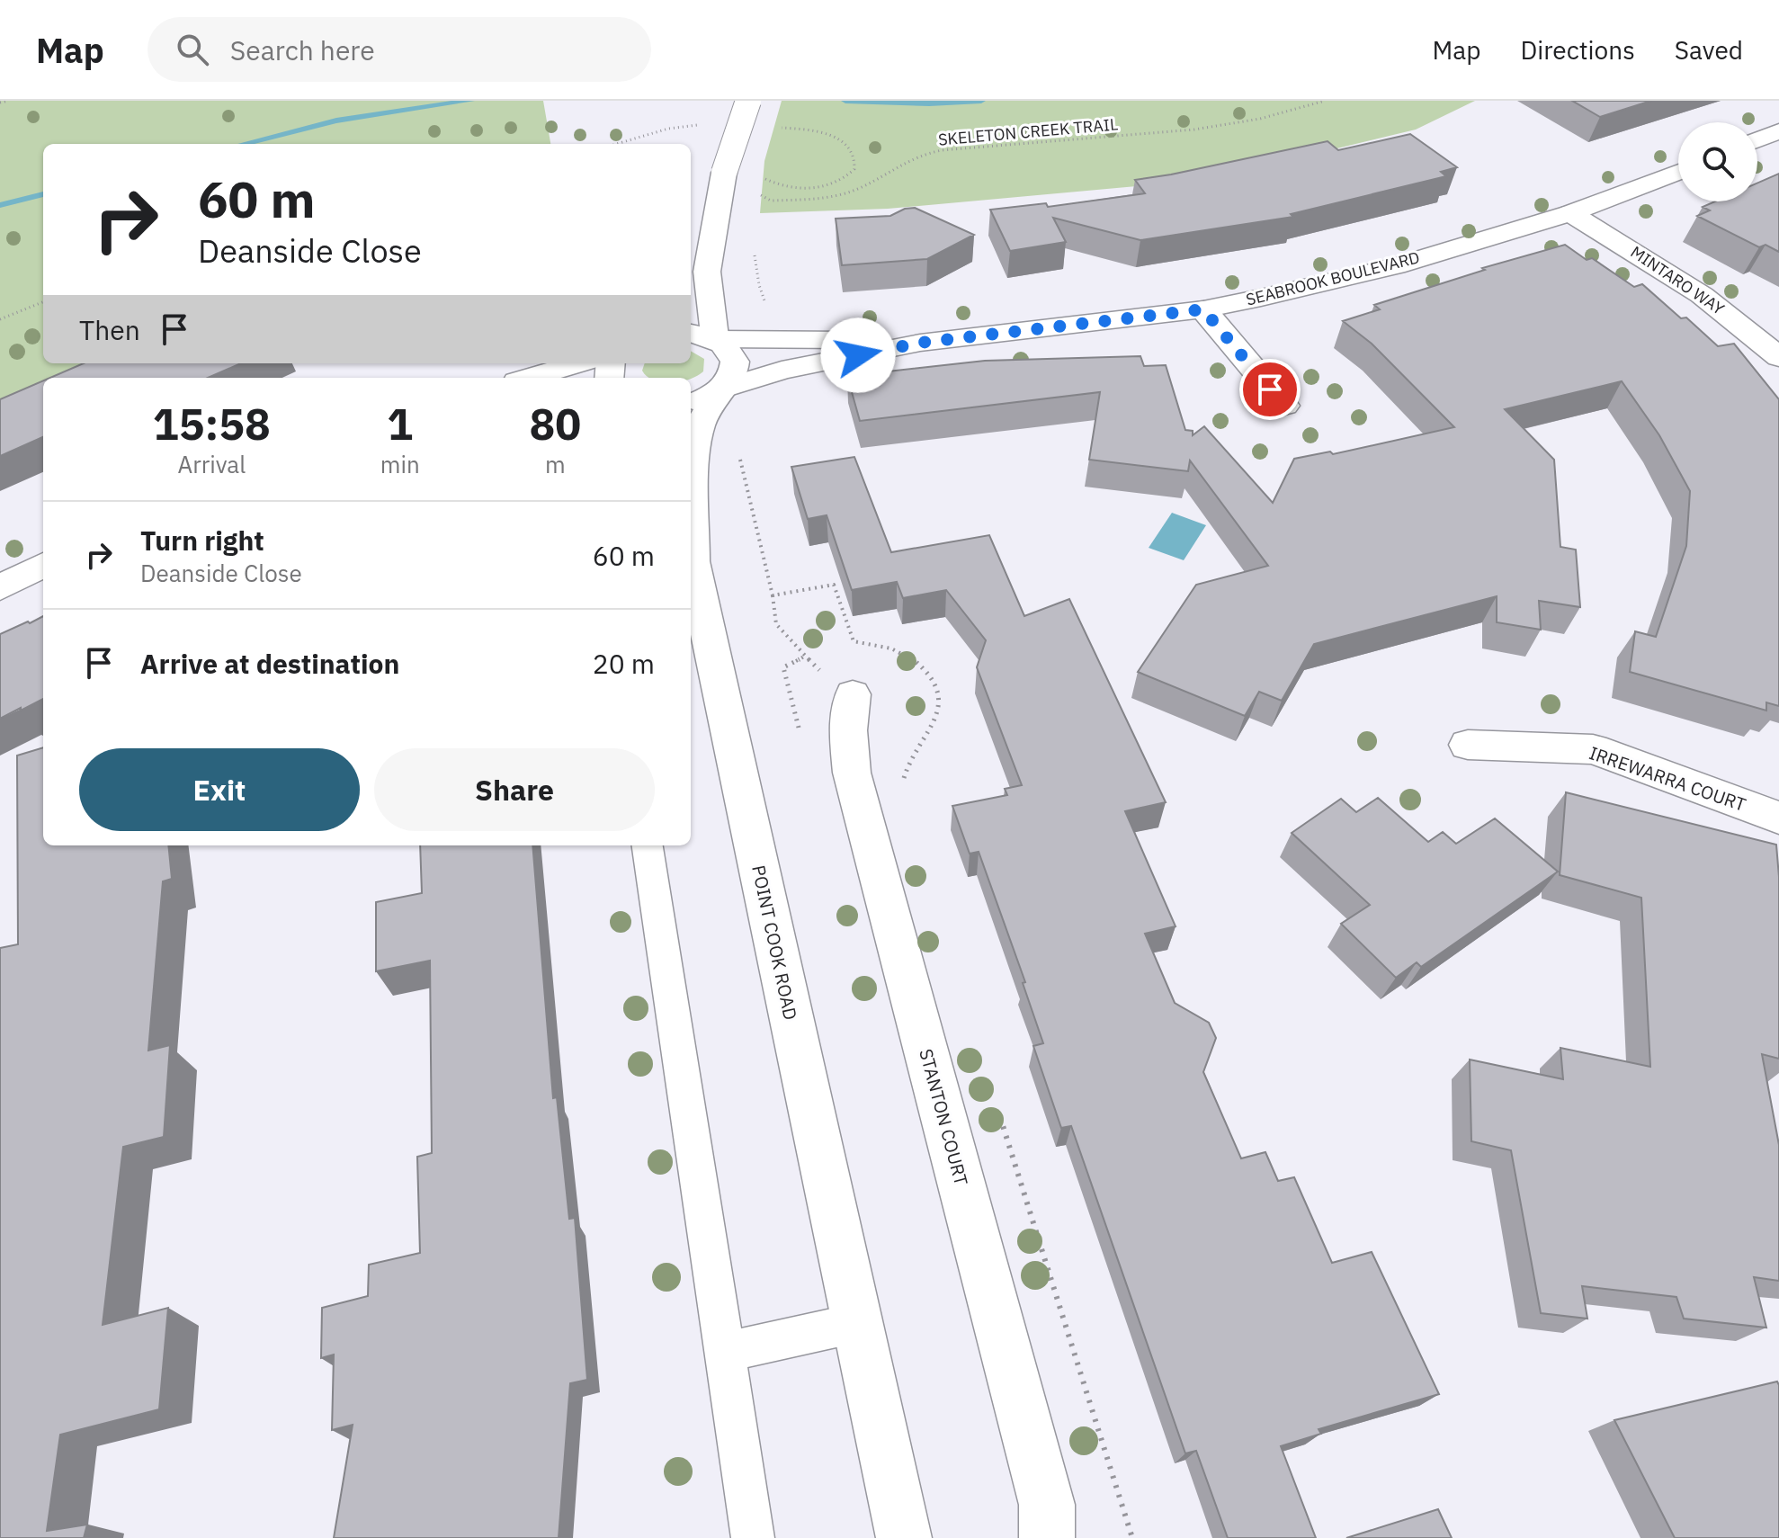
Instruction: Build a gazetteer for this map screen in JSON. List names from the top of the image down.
{
  "streets": {
    "street": [
      "SEABROOK BOULEVARD",
      "MINTARO WAY",
      "IRREWARRA COURT",
      "POINT COOK ROAD",
      "STANTON COURT"
    ],
    "path": ["SKELETON CREEK TRAIL"]
  },
  "crossings": [
    ["SEABROOK BOULEVARD", "MINTARO WAY"],
    ["SEABROOK BOULEVARD", "POINT COOK ROAD"]
  ],
  "page": {
    "header": "Map",
    "search": "Search here",
    "nav": ["Map", "Directions", "Saved"],
    "turn": ["60 m", "Deanside Close"],
    "then": "Then",
    "eta": [
      "15:58",
      "Arrival",
      "1",
      "min",
      "80",
      "m"
    ],
    "list": [
      {
        "name": "Turn right",
        "note": "Deanside Close",
        "value": "60 m"
      },
      {
        "name": "Arrive at destination",
        "value": "20 m"
      }
    ],
    "buttons": ["Exit", "Share"]
  }
}
